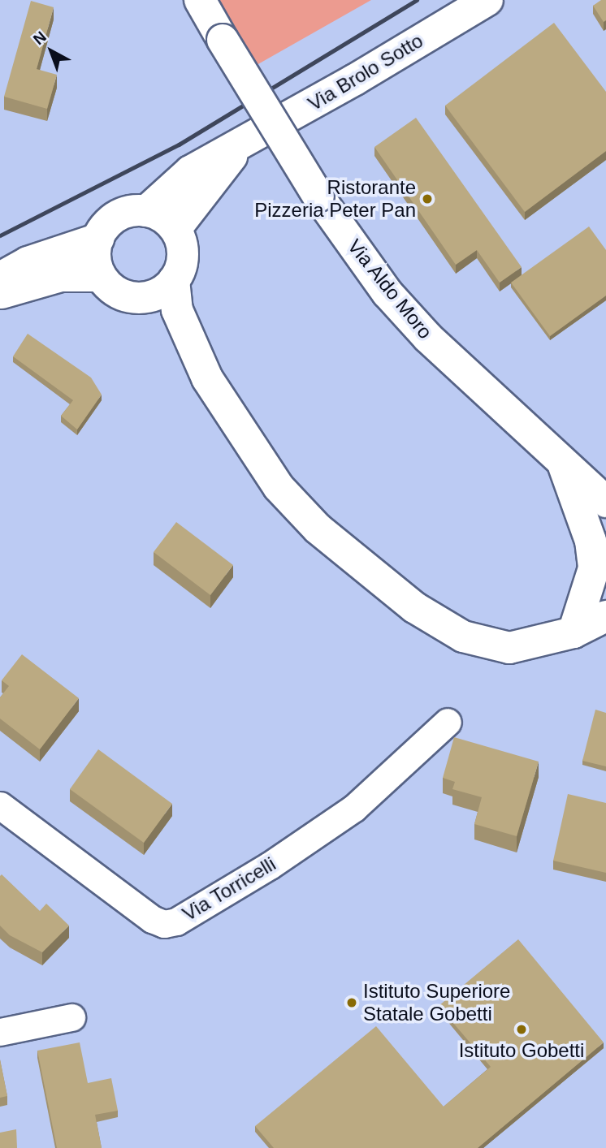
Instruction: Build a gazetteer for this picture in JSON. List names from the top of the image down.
{
  "streets": {
    "main road": ["Via Brolo Sotto", "Via Aldo Moro"],
    "street": ["Via Torricelli"]
  },
  "places": ["Ristorante Pizzeria Peter Pan", "Istituto Superiore Statale Gobetti", "Istituto Gobetti"],
  "north": "top left"
}
